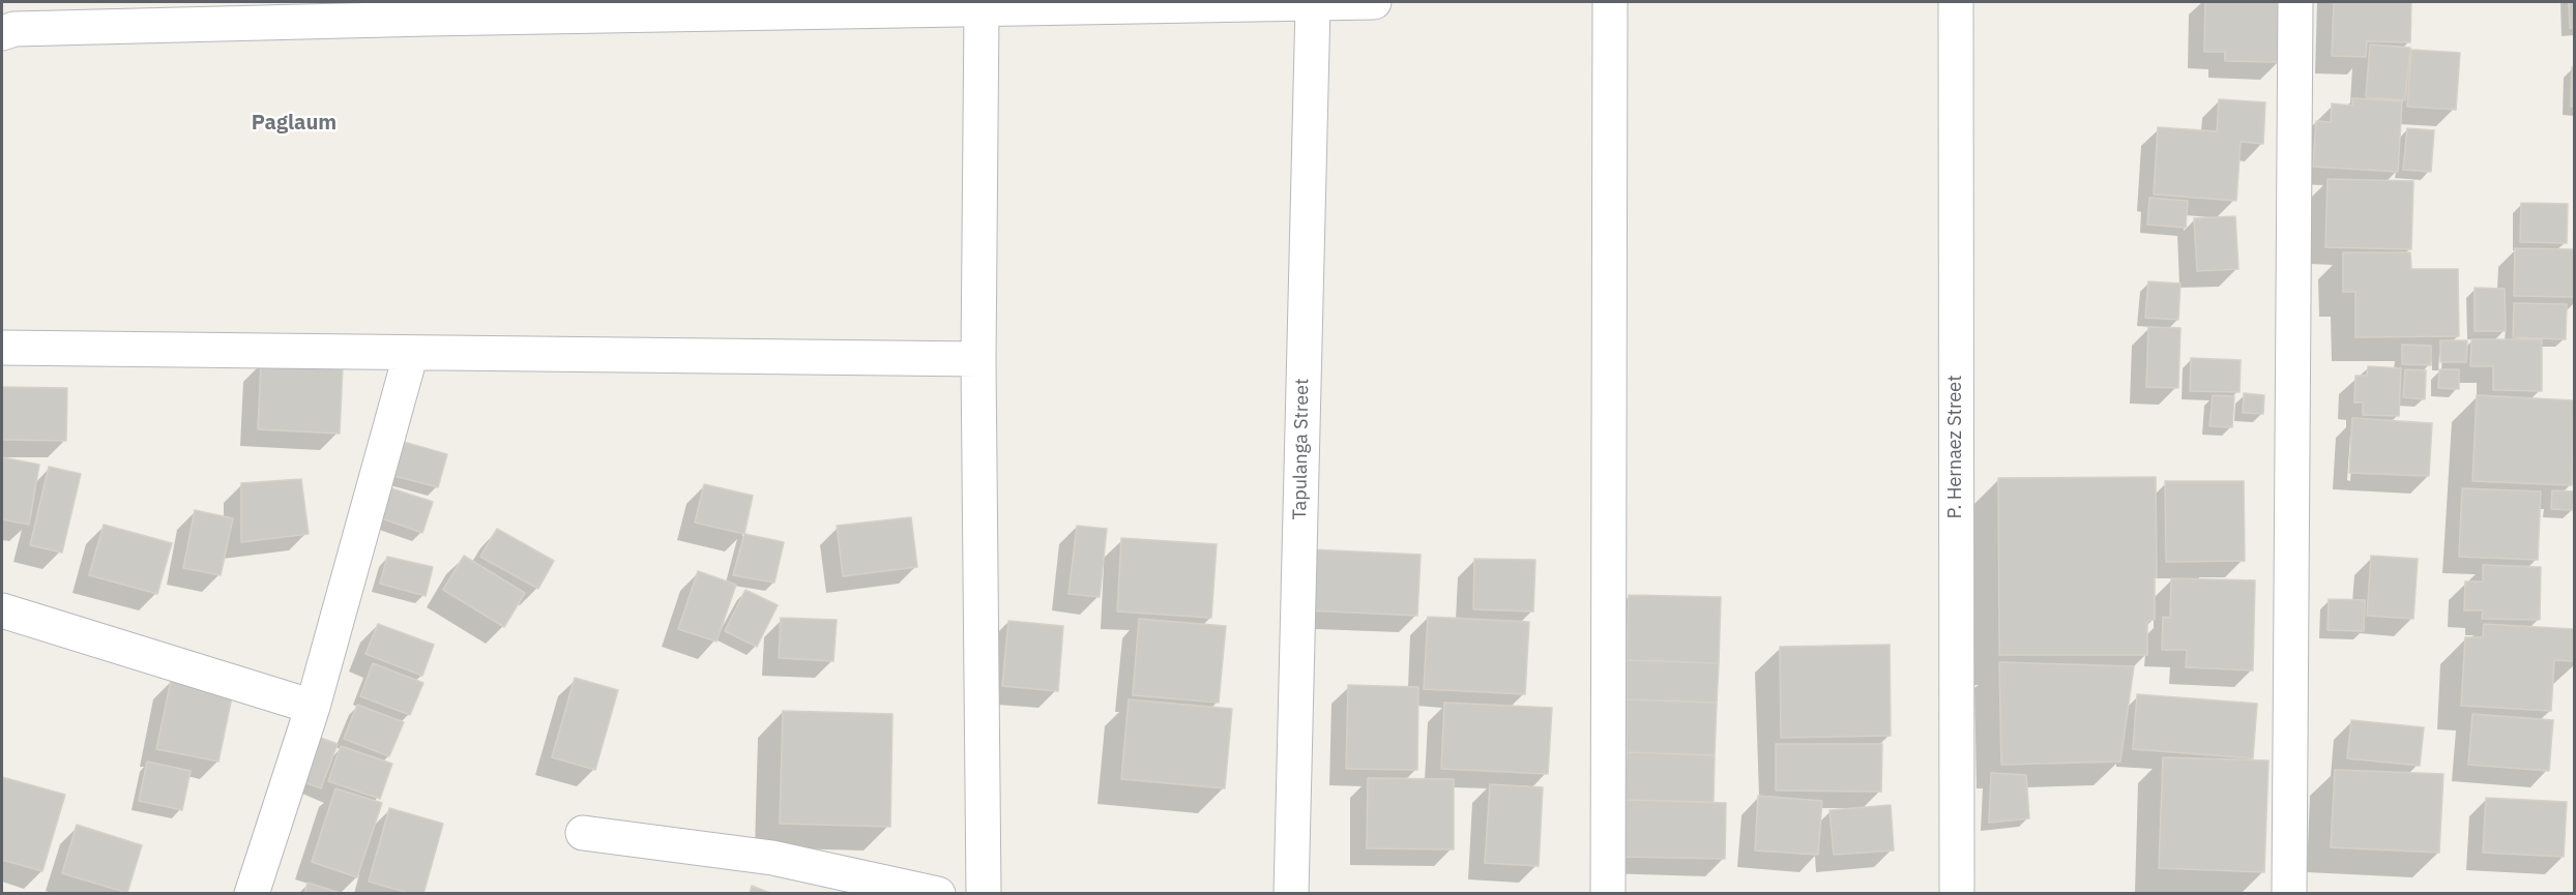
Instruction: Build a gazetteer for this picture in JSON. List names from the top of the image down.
{
  "streets": {
    "street": ["P. Hernaez Street", "Tapulanga Street"]
  },
  "districts": ["Paglaum"]
}
